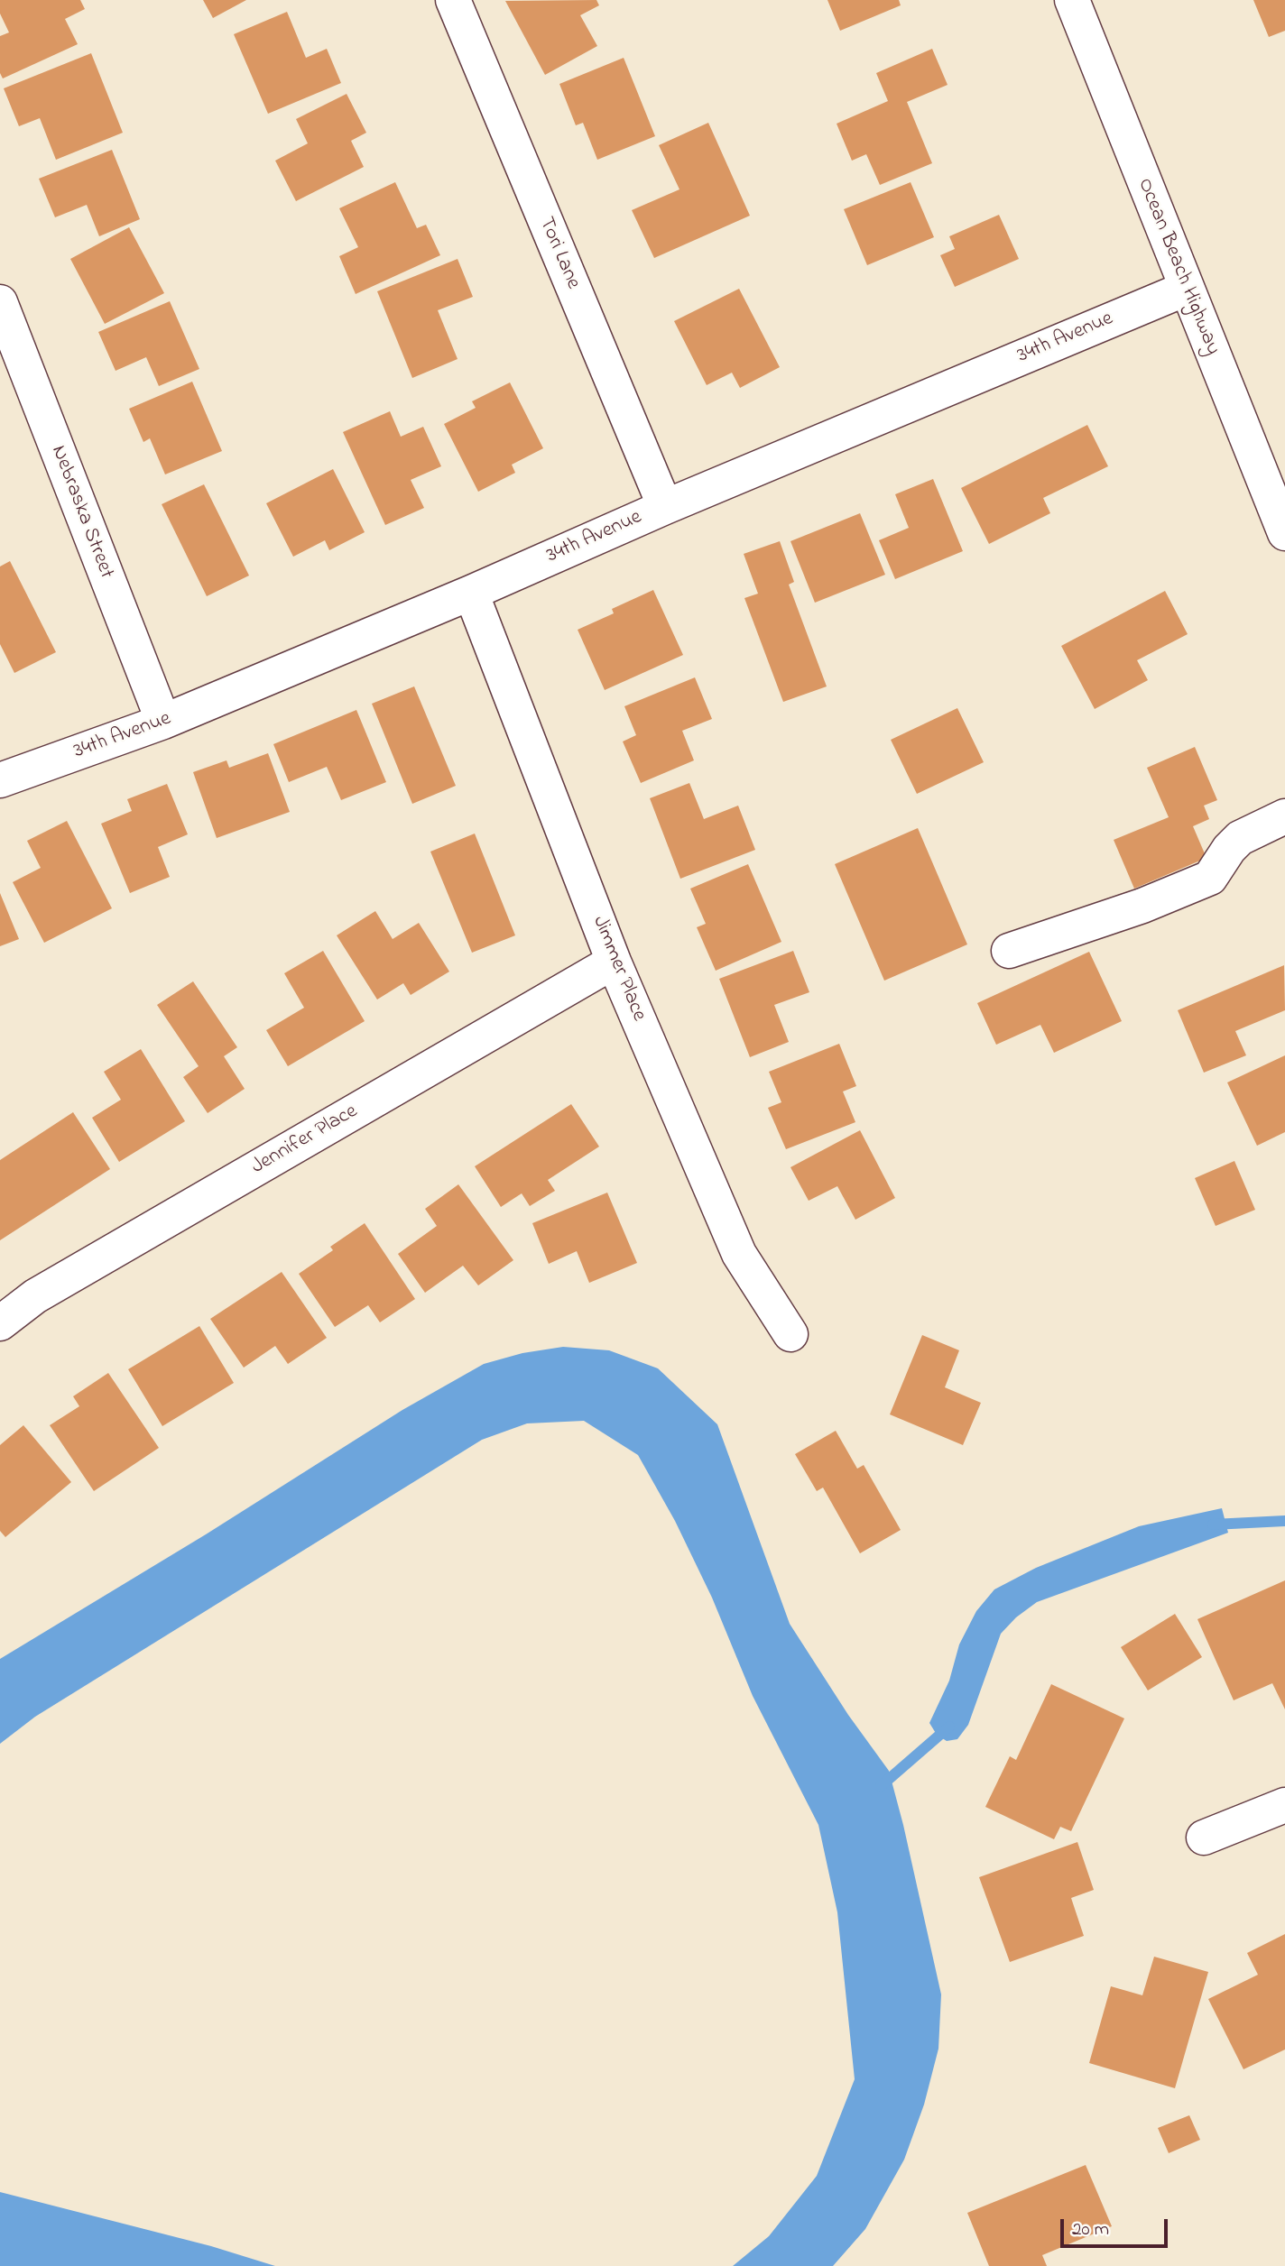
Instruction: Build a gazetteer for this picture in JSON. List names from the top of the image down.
{
  "streets": {
    "street": [
      "Tori Lane",
      "Ocean Beach Highway",
      "34th Avenue",
      "Nebraska Street",
      "Jimmer Place",
      "Jennifer Place"
    ]
  },
  "crossings": [
    ["Tori Lane", "34th Avenue"],
    ["Ocean Beach Highway", "34th Avenue"],
    ["34th Avenue", "Nebraska Street"],
    ["34th Avenue", "Jimmer Place"],
    ["Jimmer Place", "Jennifer Place"]
  ],
  "scale_bar": "20 m"
}
